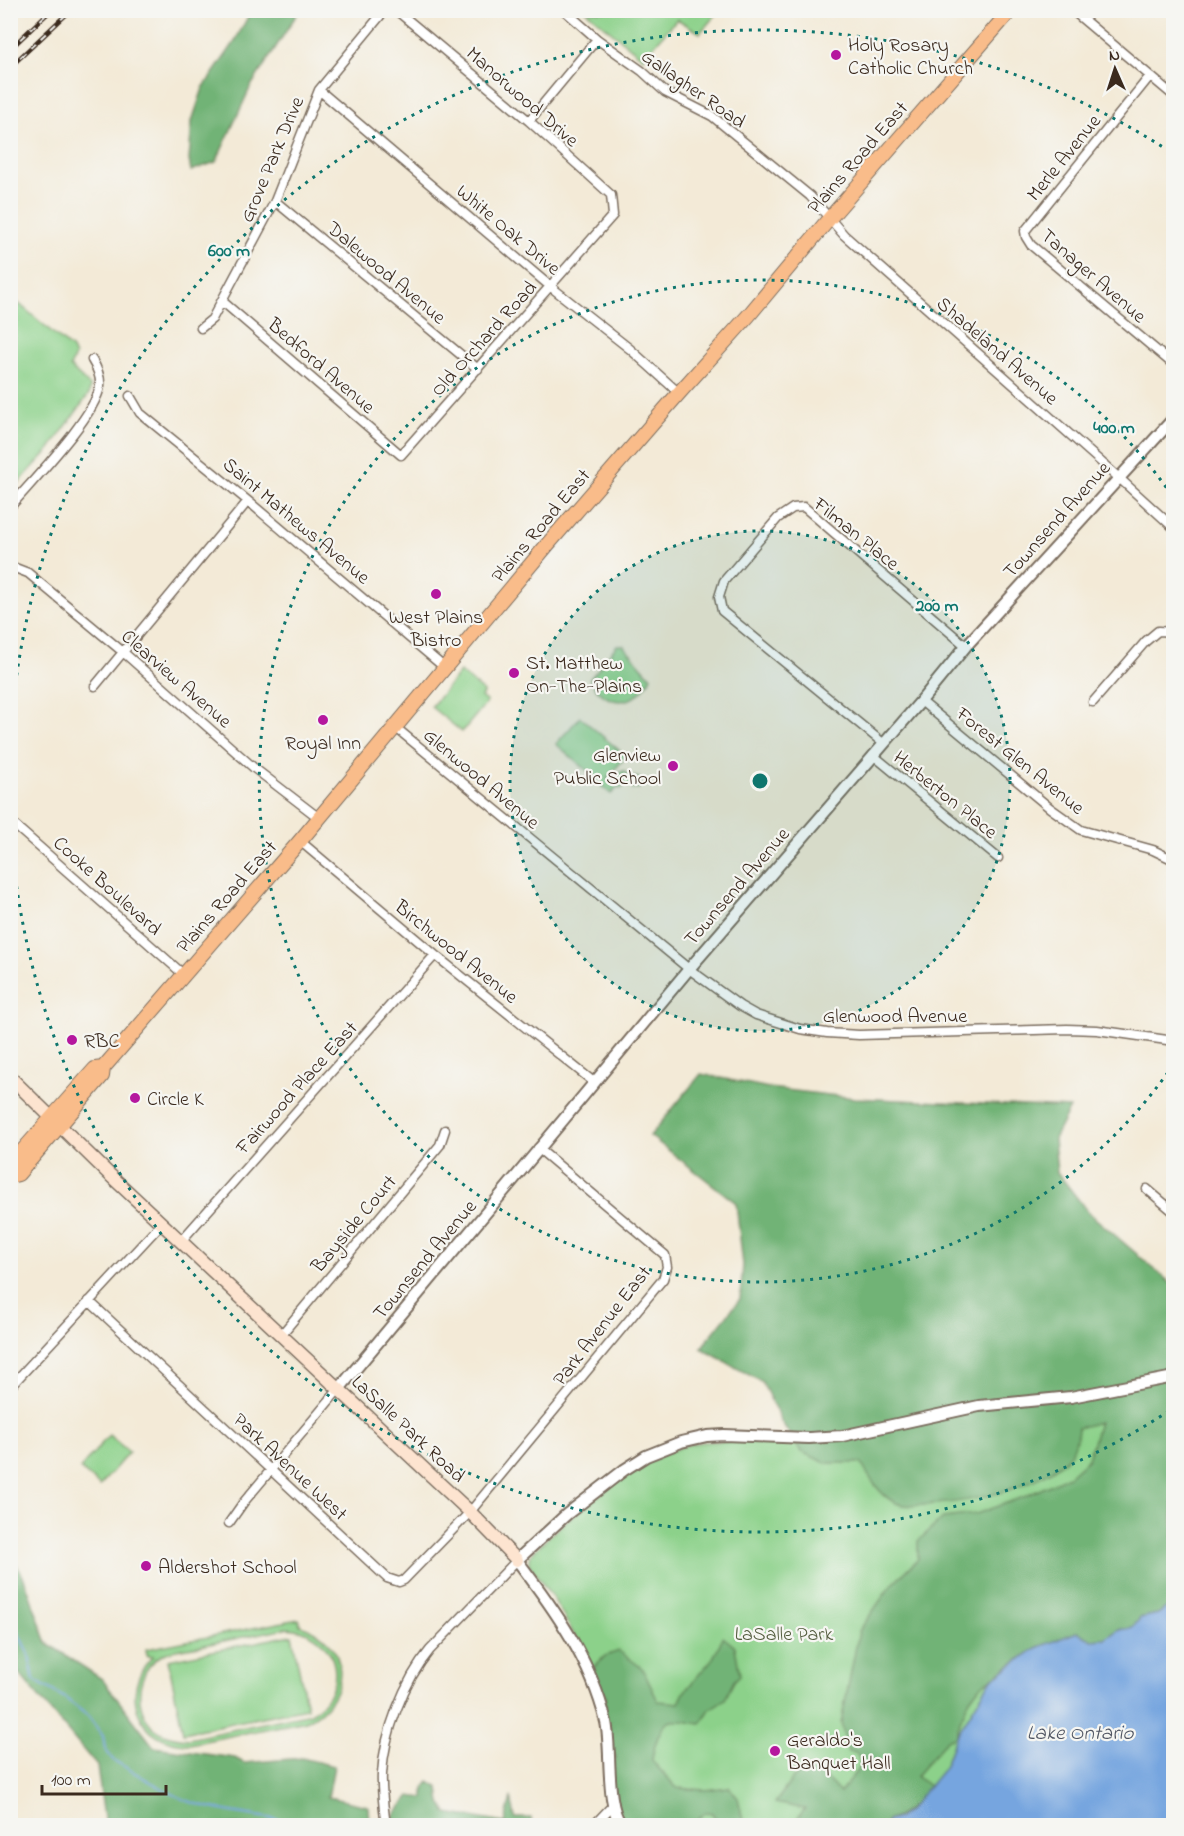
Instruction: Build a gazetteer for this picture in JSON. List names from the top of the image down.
{
  "streets": {
    "main road": ["Plains Road East", "LaSalle Park Road"],
    "street": [
      "Gallagher Road",
      "Manorwood Drive",
      "Merle Avenue",
      "Grove Park Drive",
      "White Oak Drive",
      "Dalewood Avenue",
      "Tanager Avenue",
      "Old Orchard Road",
      "Shadeland Avenue",
      "Bedford Avenue",
      "Townsend Avenue",
      "Saint Mathews Avenue",
      "Filman Place",
      "Clearview Avenue",
      "Forest Glen Avenue",
      "Glenwood Avenue",
      "Herberton Place",
      "Cooke Boulevard",
      "Birchwood Avenue",
      "Fairwood Place East",
      "Bayside Court",
      "Park Avenue East",
      "Park Avenue West"
    ]
  },
  "crossings": [
    ["Gallagher Road", "Plains Road East"],
    ["Gallagher Road", "Shadeland Avenue"],
    ["Manorwood Drive", "Old Orchard Road"],
    ["Plains Road East", "White Oak Drive"],
    ["Plains Road East", "Shadeland Avenue"],
    ["Plains Road East", "Saint Mathews Avenue"],
    ["Plains Road East", "Clearview Avenue"],
    ["Plains Road East", "Glenwood Avenue"],
    ["Plains Road East", "Cooke Boulevard"],
    ["Plains Road East", "Birchwood Avenue"],
    ["Plains Road East", "LaSalle Park Road"],
    ["Merle Avenue", "Tanager Avenue"],
    ["Grove Park Drive", "White Oak Drive"],
    ["Grove Park Drive", "Dalewood Avenue"],
    ["Grove Park Drive", "Bedford Avenue"],
    ["White Oak Drive", "Old Orchard Road"],
    ["Dalewood Avenue", "Old Orchard Road"],
    ["Old Orchard Road", "Bedford Avenue"],
    ["Shadeland Avenue", "Townsend Avenue"],
    ["Townsend Avenue", "Filman Place"],
    ["Townsend Avenue", "Forest Glen Avenue"],
    ["Townsend Avenue", "Glenwood Avenue"],
    ["Townsend Avenue", "Herberton Place"],
    ["Townsend Avenue", "Birchwood Avenue"],
    ["Townsend Avenue", "Park Avenue East"],
    ["Townsend Avenue", "LaSalle Park Road"],
    ["Birchwood Avenue", "Fairwood Place East"],
    ["Fairwood Place East", "LaSalle Park Road"],
    ["Bayside Court", "LaSalle Park Road"],
    ["Park Avenue East", "LaSalle Park Road"],
    ["Park Avenue East", "Park Avenue West"],
    ["LaSalle Park Road", "Park Avenue West"]
  ],
  "water": ["Lake Ontario"],
  "parks": ["LaSalle Park"],
  "places": [
    "Holy Rosary Catholic Church",
    "West Plains Bistro",
    "St. Matthew On-The-Plains",
    "Royal Inn",
    "Glenview Public School",
    "RBC",
    "Circle K",
    "Aldershot School",
    "Geraldo's Banquet Hall"
  ],
  "scale_bar": "100 m",
  "north": "top",
  "rings": ["600 m", "400 m", "200 m"]
}
